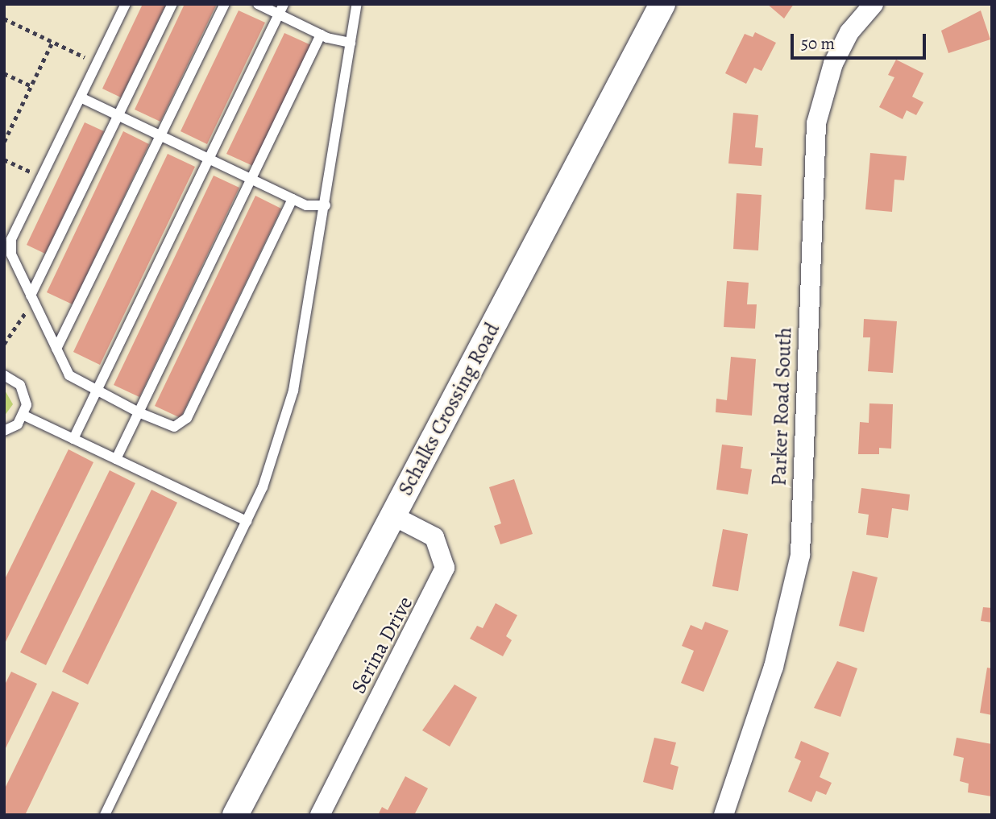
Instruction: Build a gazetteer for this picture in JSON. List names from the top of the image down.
{
  "streets": {
    "street": ["Parker Road South", "Schalks Crossing Road", "Serina Drive"]
  },
  "crossings": [
    ["Schalks Crossing Road", "Serina Drive"]
  ],
  "scale_bar": "50 m"
}
